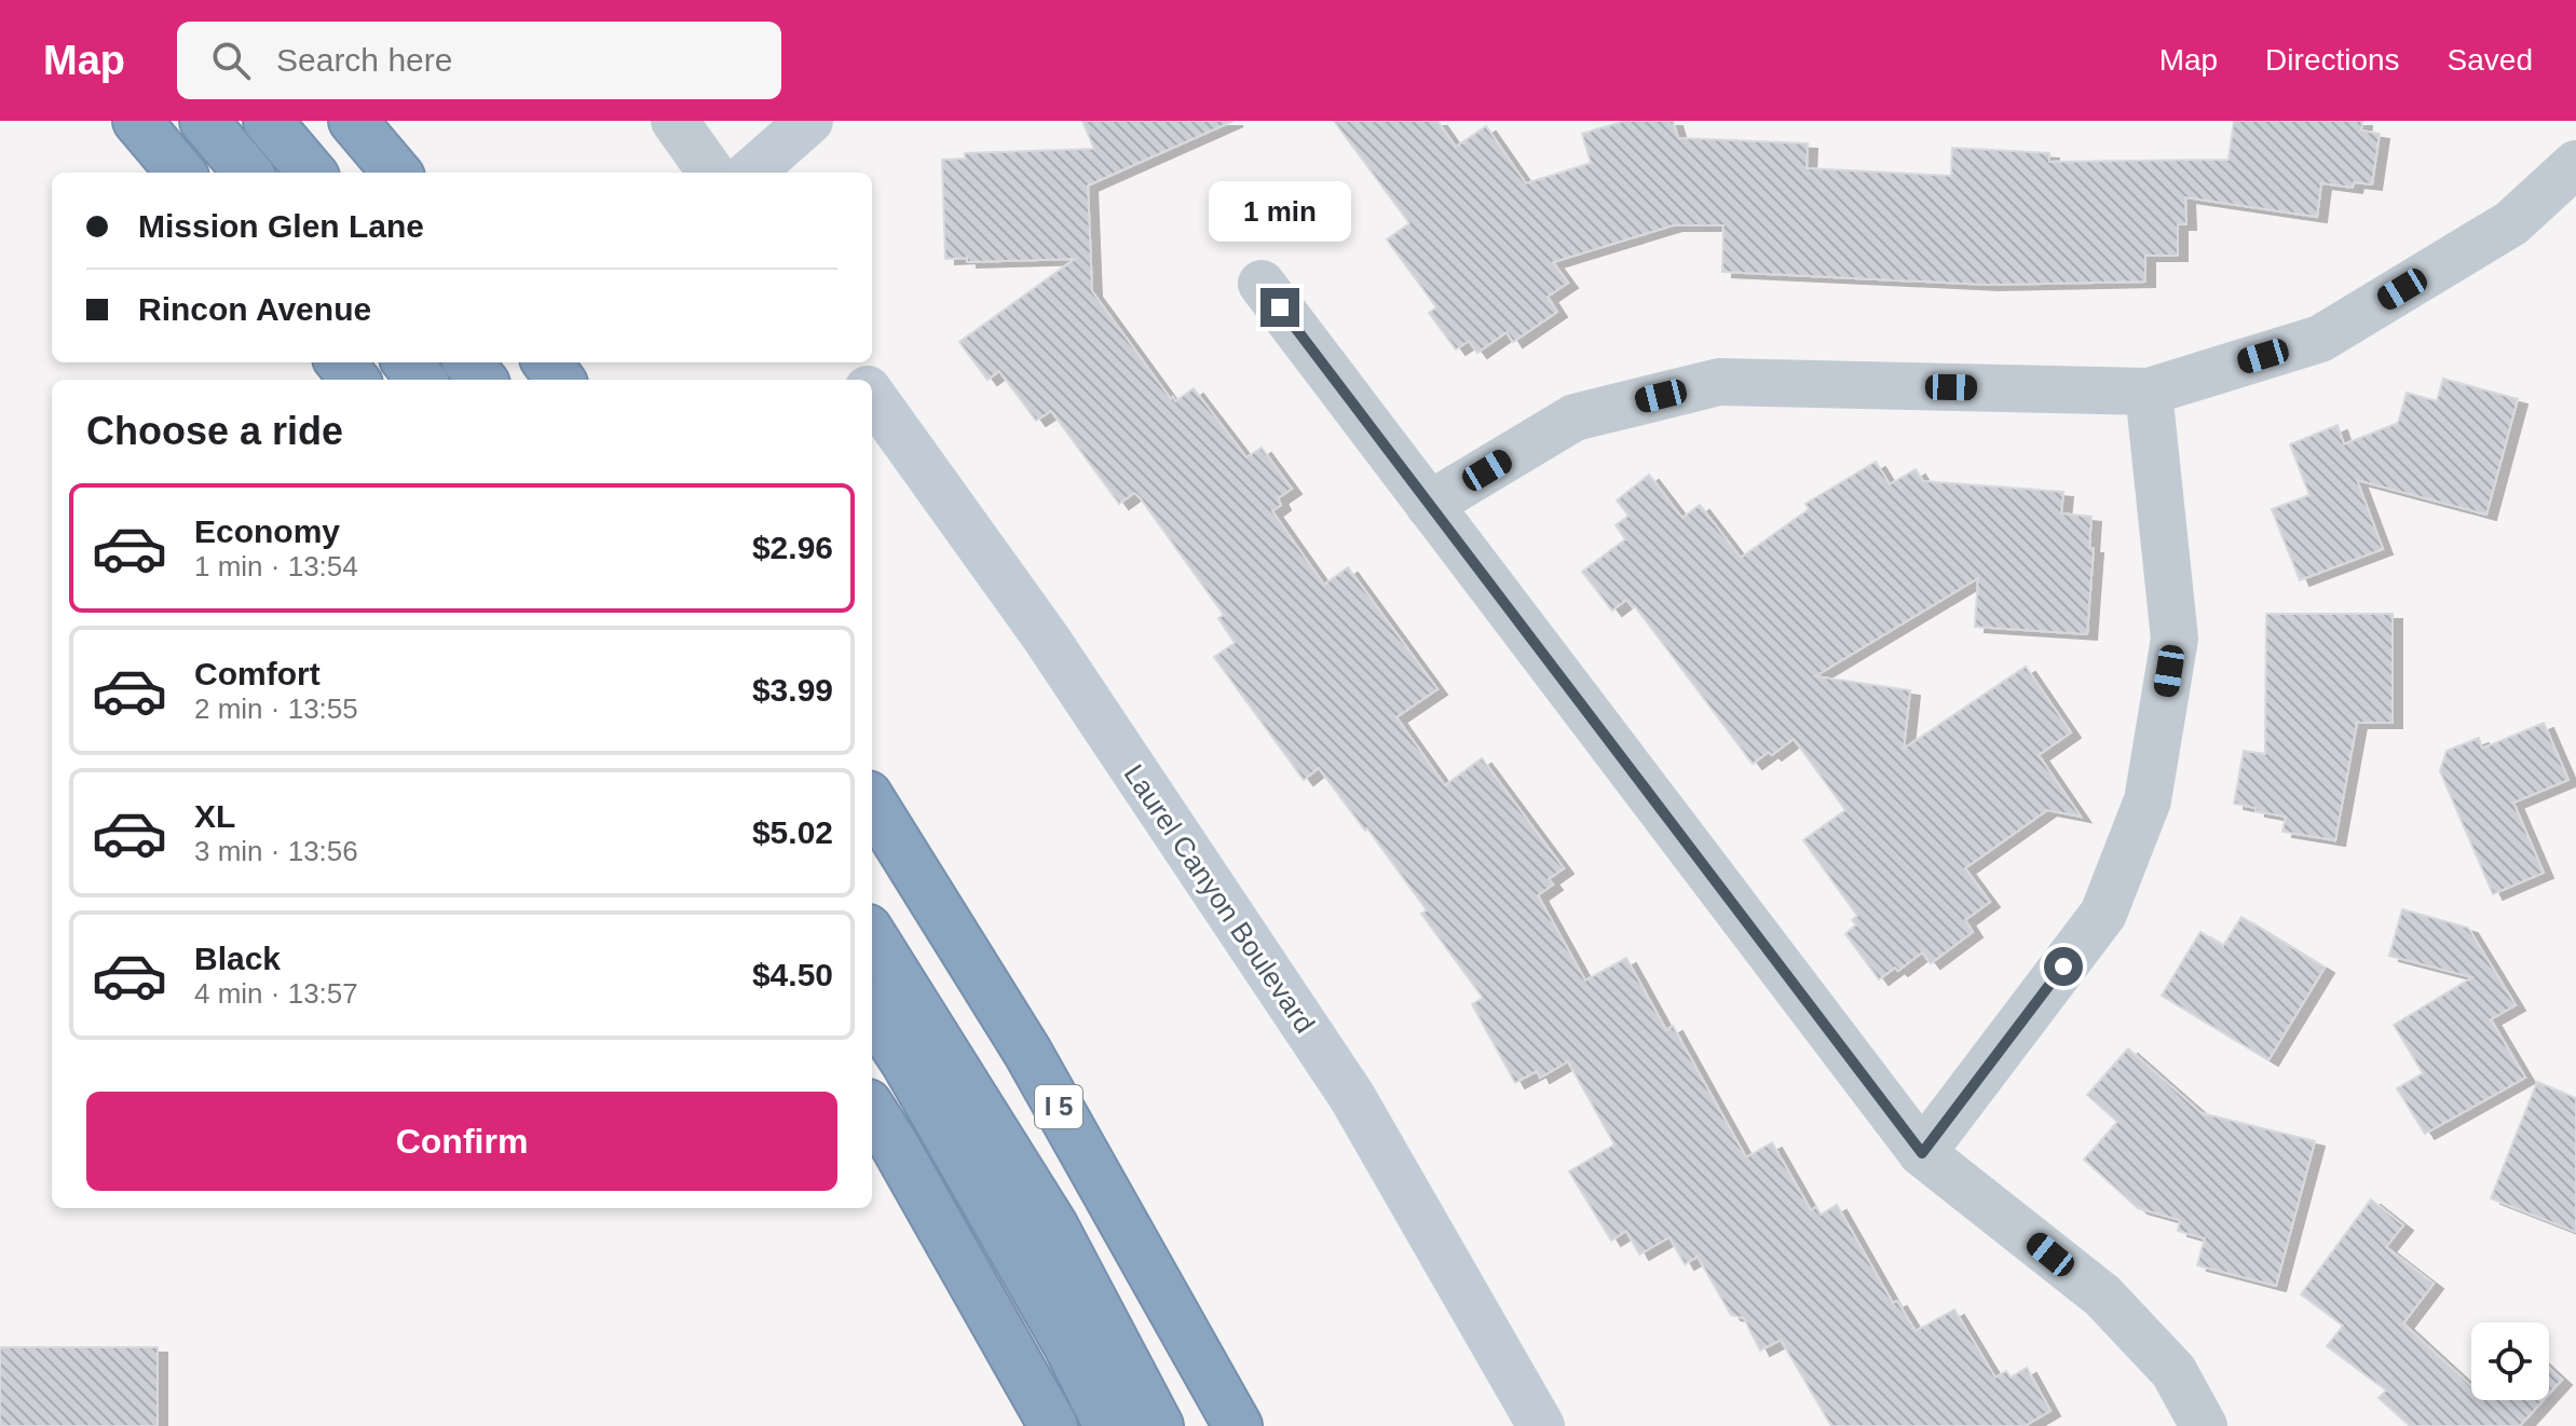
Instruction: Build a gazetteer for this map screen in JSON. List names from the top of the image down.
{
  "streets": {
    "highway": ["I 5"],
    "main road": ["Laurel Canyon Boulevard"]
  },
  "page": {
    "header": "Map",
    "search": "Search here",
    "nav": ["Map", "Directions", "Saved"],
    "banner": ["Mission Glen Lane", "Rincon Avenue"],
    "bubble": "1 min",
    "heading": "Choose a ride",
    "list": [
      {
        "name": "Economy",
        "note": "1 min · 13:54",
        "value": "$2.96"
      },
      {
        "name": "Comfort",
        "note": "2 min · 13:55",
        "value": "$3.99"
      },
      {
        "name": "XL",
        "note": "3 min · 13:56",
        "value": "$5.02"
      },
      {
        "name": "Black",
        "note": "4 min · 13:57",
        "value": "$4.50"
      }
    ],
    "buttons": "Confirm"
  }
}
